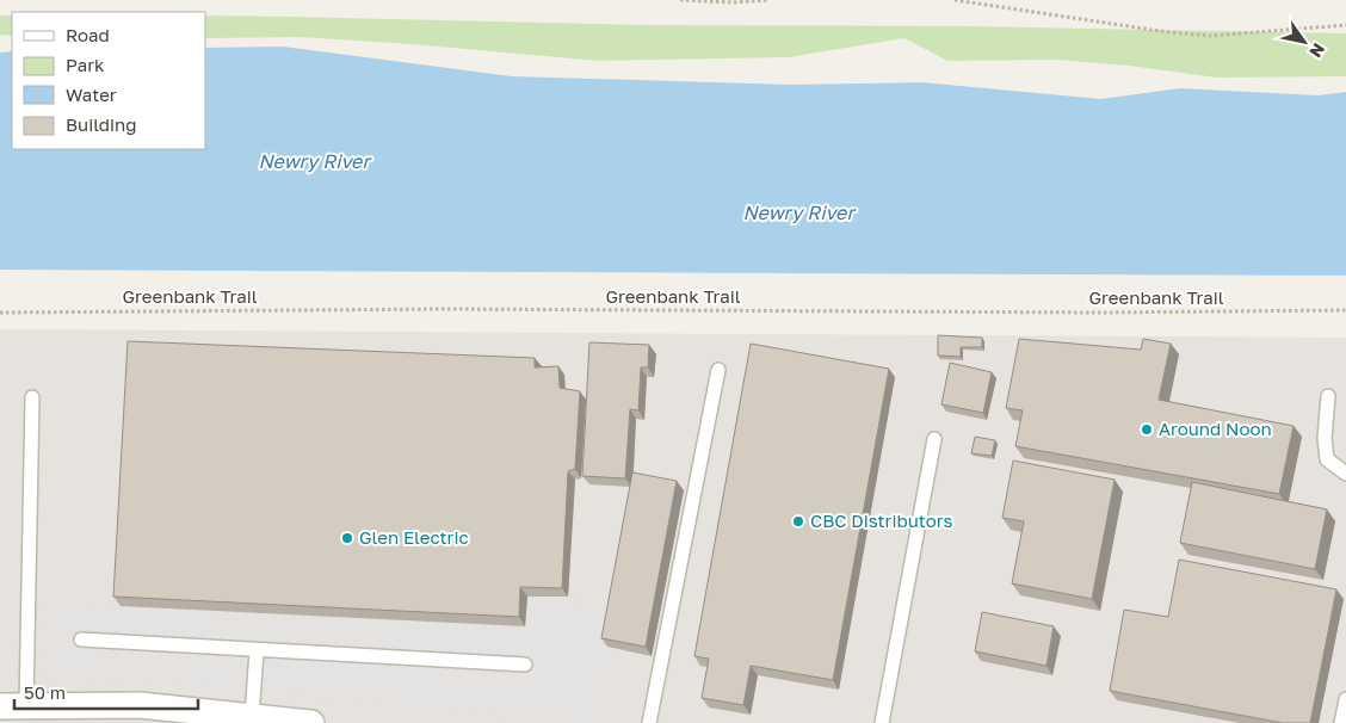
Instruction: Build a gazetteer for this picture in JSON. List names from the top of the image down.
{
  "streets": {
    "path": ["Greenbank Trail"]
  },
  "water": ["Newry River"],
  "places": ["Around Noon", "CBC Distributors", "Glen Electric"],
  "legend": [
    "Road",
    "Park",
    "Water",
    "Building"
  ],
  "scale_bar": "50 m",
  "north": "bottom right"
}
